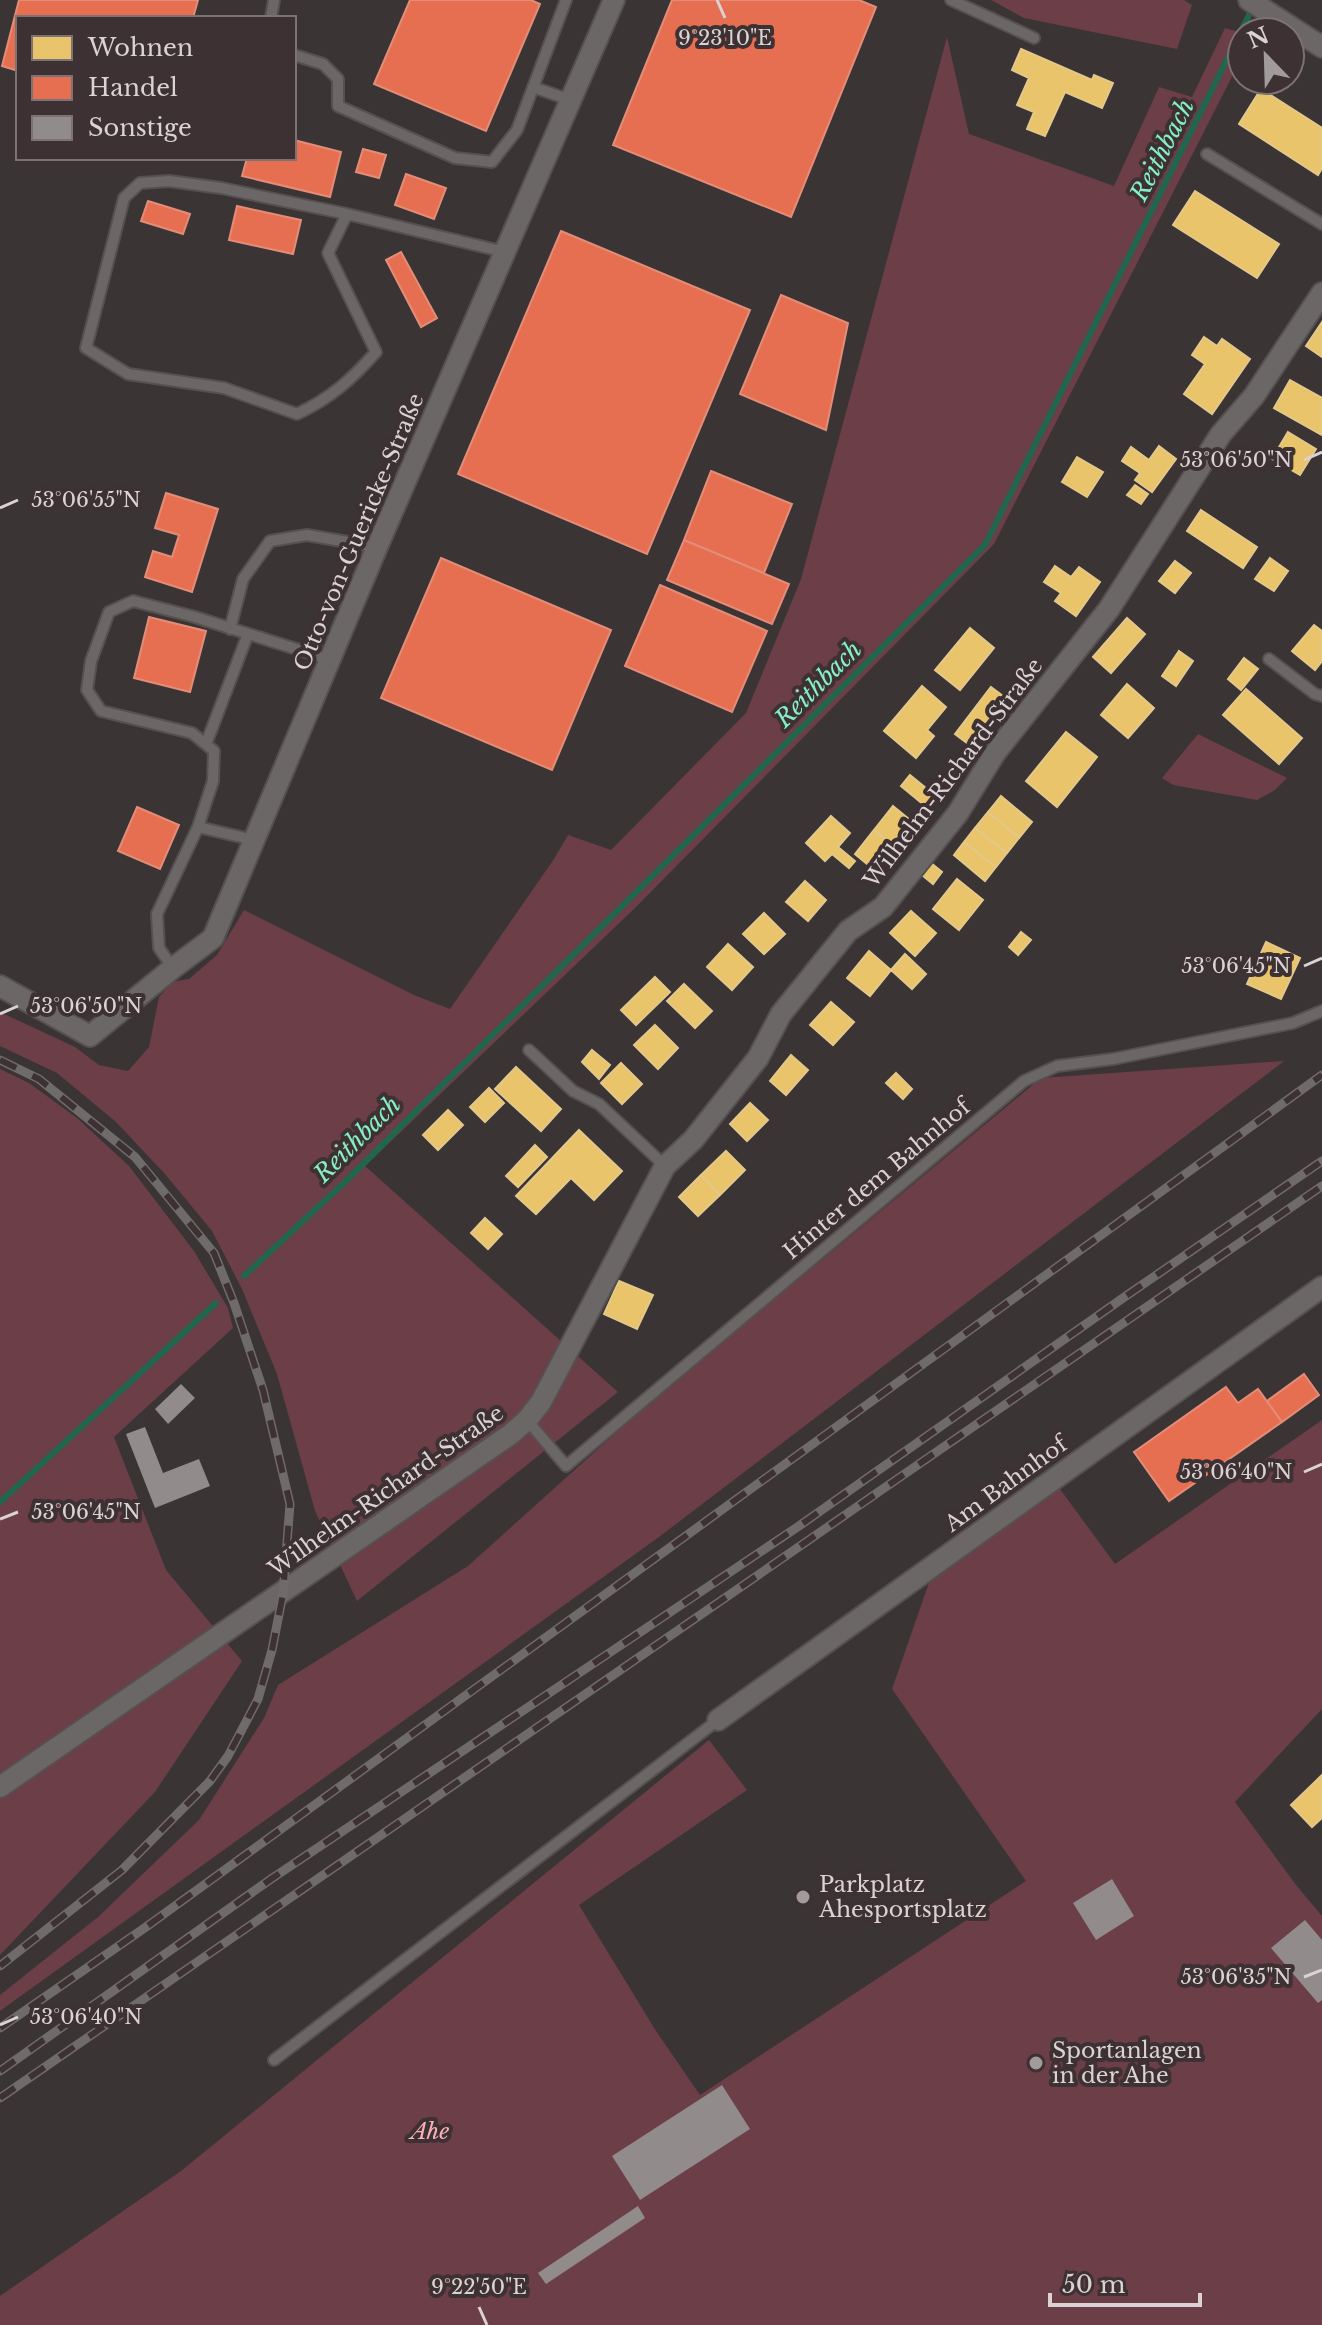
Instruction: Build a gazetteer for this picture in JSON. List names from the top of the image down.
{
  "streets": {
    "street": ["Otto-von-Guericke-Straße", "Wilhelm-Richard-Straße", "Am Bahnhof"],
    "lane": ["Hinter dem Bahnhof"]
  },
  "crossings": [
    ["Wilhelm-Richard-Straße", "Hinter dem Bahnhof"]
  ],
  "water": ["Reithbach"],
  "parks": ["Ahe"],
  "places": ["Parkplatz Ahesportsplatz", "Sportanlagen in der Ahe"],
  "legend": ["Wohnen", "Handel", "Sonstige"],
  "scale_bar": "50 m",
  "north": "top left",
  "coordinates": [
    "9°23'10\"E",
    "53°06'50\"N",
    "53°06'55\"N",
    "53°06'45\"N",
    "53°06'40\"N",
    "53°06'35\"N",
    "9°22'50\"E"
  ]
}
